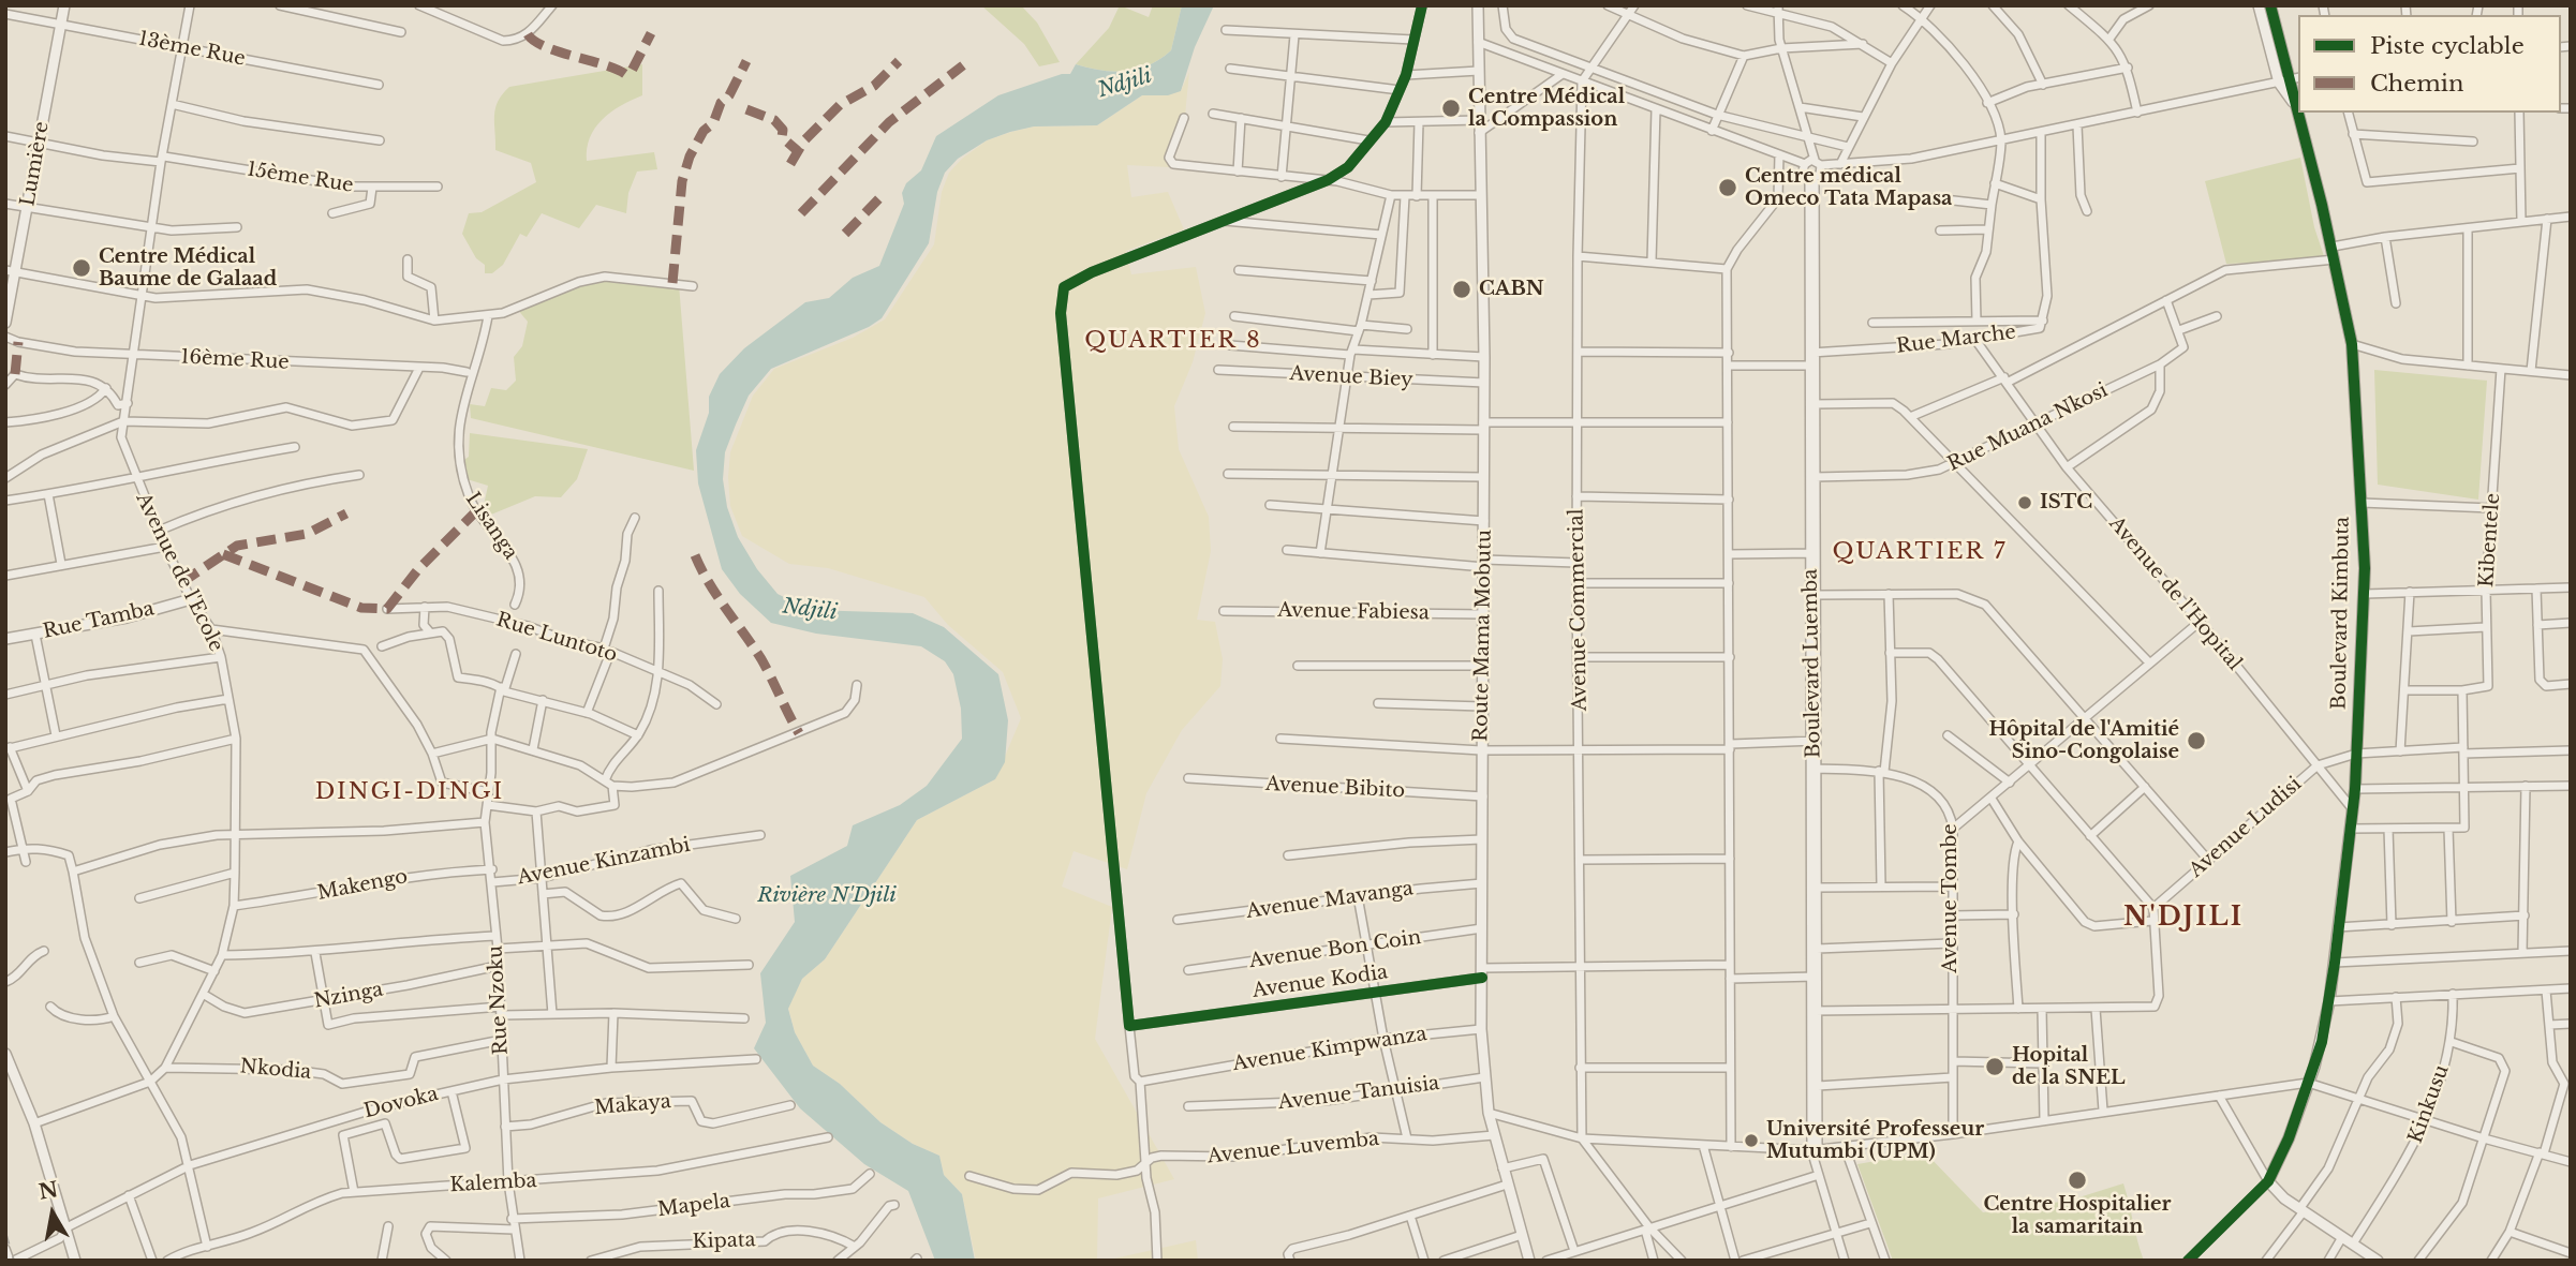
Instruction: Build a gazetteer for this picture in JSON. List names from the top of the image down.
{
  "streets": {
    "street": [
      "13ème Rue",
      "Lumière",
      "15ème Rue",
      "Rue Marche",
      "16ème Rue",
      "Avenue Biey",
      "Rue Muana Nkosi",
      "Lisanga",
      "Kibentele",
      "Avenue de l'Ecole",
      "Avenue de l'Hopital",
      "Avenue Commercial",
      "Avenue Fabiesa",
      "Boulevard Kimbuta",
      "Rue Tamba",
      "Route Mama Mobutu",
      "Rue Luntoto",
      "Boulevard Luemba",
      "Avenue Bibito",
      "Avenue Ludisi",
      "Avenue Kinzambi",
      "Makengo",
      "Avenue Tombe",
      "Avenue Mavanga",
      "Avenue Bon Coin",
      "Avenue Kodia",
      "Nzinga",
      "Rue Nzoku",
      "Avenue Kimpwanza",
      "Nkodia",
      "Avenue Tanuisia",
      "Dovoka",
      "Kinkusu",
      "Makaya",
      "Avenue Luvemba",
      "Kalemba",
      "Mapela",
      "Kipata"
    ]
  },
  "crossings": [
    ["13ème Rue", "Lumière"],
    ["13ème Rue", "Avenue de l'Ecole"],
    ["Lumière", "15ème Rue"],
    ["15ème Rue", "Avenue de l'Ecole"],
    ["Rue Marche", "Avenue de l'Hopital"],
    ["Rue Marche", "Boulevard Luemba"],
    ["16ème Rue", "Avenue de l'Ecole"],
    ["Avenue Biey", "Route Mama Mobutu"],
    ["Rue Muana Nkosi", "Avenue de l'Hopital"],
    ["Rue Muana Nkosi", "Boulevard Luemba"],
    ["Avenue de l'Ecole", "Rue Tamba"],
    ["Avenue de l'Ecole", "Makengo"],
    ["Avenue de l'Ecole", "Nzinga"],
    ["Avenue de l'Ecole", "Nkodia"],
    ["Avenue de l'Hopital", "Boulevard Kimbuta"],
    ["Avenue de l'Hopital", "Avenue Ludisi"],
    ["Avenue Commercial", "Avenue Kodia"],
    ["Avenue Fabiesa", "Route Mama Mobutu"],
    ["Boulevard Kimbuta", "Avenue Ludisi"],
    ["Route Mama Mobutu", "Avenue Bibito"],
    ["Route Mama Mobutu", "Avenue Mavanga"],
    ["Route Mama Mobutu", "Avenue Bon Coin"],
    ["Route Mama Mobutu", "Avenue Kodia"],
    ["Route Mama Mobutu", "Avenue Kimpwanza"],
    ["Route Mama Mobutu", "Avenue Tanuisia"],
    ["Route Mama Mobutu", "Avenue Luvemba"],
    ["Boulevard Luemba", "Avenue Tombe"],
    ["Avenue Kinzambi", "Rue Nzoku"],
    ["Makengo", "Rue Nzoku"],
    ["Nzinga", "Rue Nzoku"],
    ["Rue Nzoku", "Nkodia"],
    ["Rue Nzoku", "Dovoka"],
    ["Rue Nzoku", "Makaya"],
    ["Rue Nzoku", "Kalemba"],
    ["Rue Nzoku", "Mapela"]
  ],
  "districts": [
    "QUARTIER 8",
    "QUARTIER 7",
    "DINGI-DINGI",
    "N'DJILI"
  ],
  "water": ["Ndjili", "Rivière N'Djili"],
  "places": [
    "Centre Médical la Compassion",
    "Centre médical Omeco Tata Mapasa",
    "Centre Médical Baume de Galaad",
    "CABN",
    "ISTC",
    "Hôpital de l'Amitié Sino-Congolaise",
    "Hopital de la SNEL",
    "Université Professeur Mutumbi (UPM)",
    "Centre Hospitalier la samaritain"
  ],
  "legend": ["Piste cyclable", "Chemin"],
  "north": "top"
}
